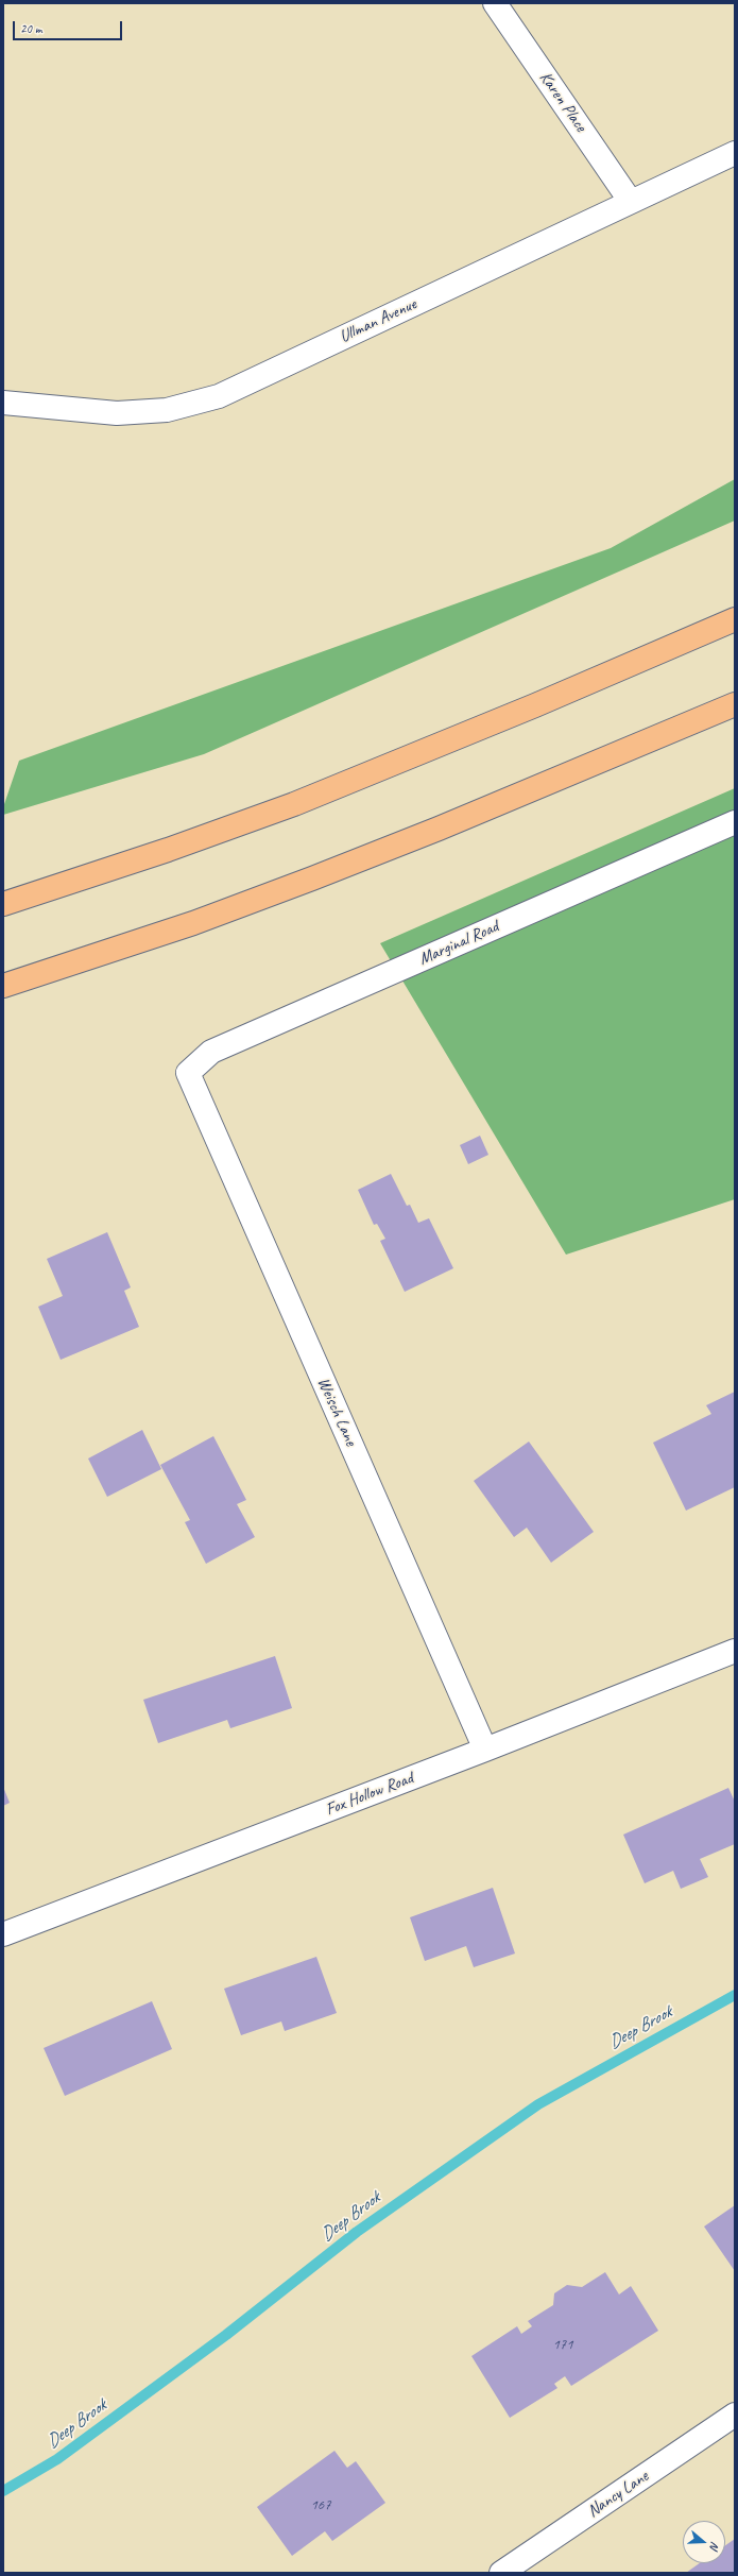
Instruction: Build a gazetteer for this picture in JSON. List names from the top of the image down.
{
  "streets": {
    "street": [
      "Karen Place",
      "Ullman Avenue",
      "Marginal Road",
      "Weisch Lane",
      "Fox Hollow Road",
      "Nancy Lane"
    ]
  },
  "crossings": [
    ["Karen Place", "Ullman Avenue"],
    ["Marginal Road", "Weisch Lane"],
    ["Weisch Lane", "Fox Hollow Road"]
  ],
  "water": ["Deep Brook"],
  "house_numbers": ["171", "167"],
  "scale_bar": "20 m",
  "north": "right"
}
